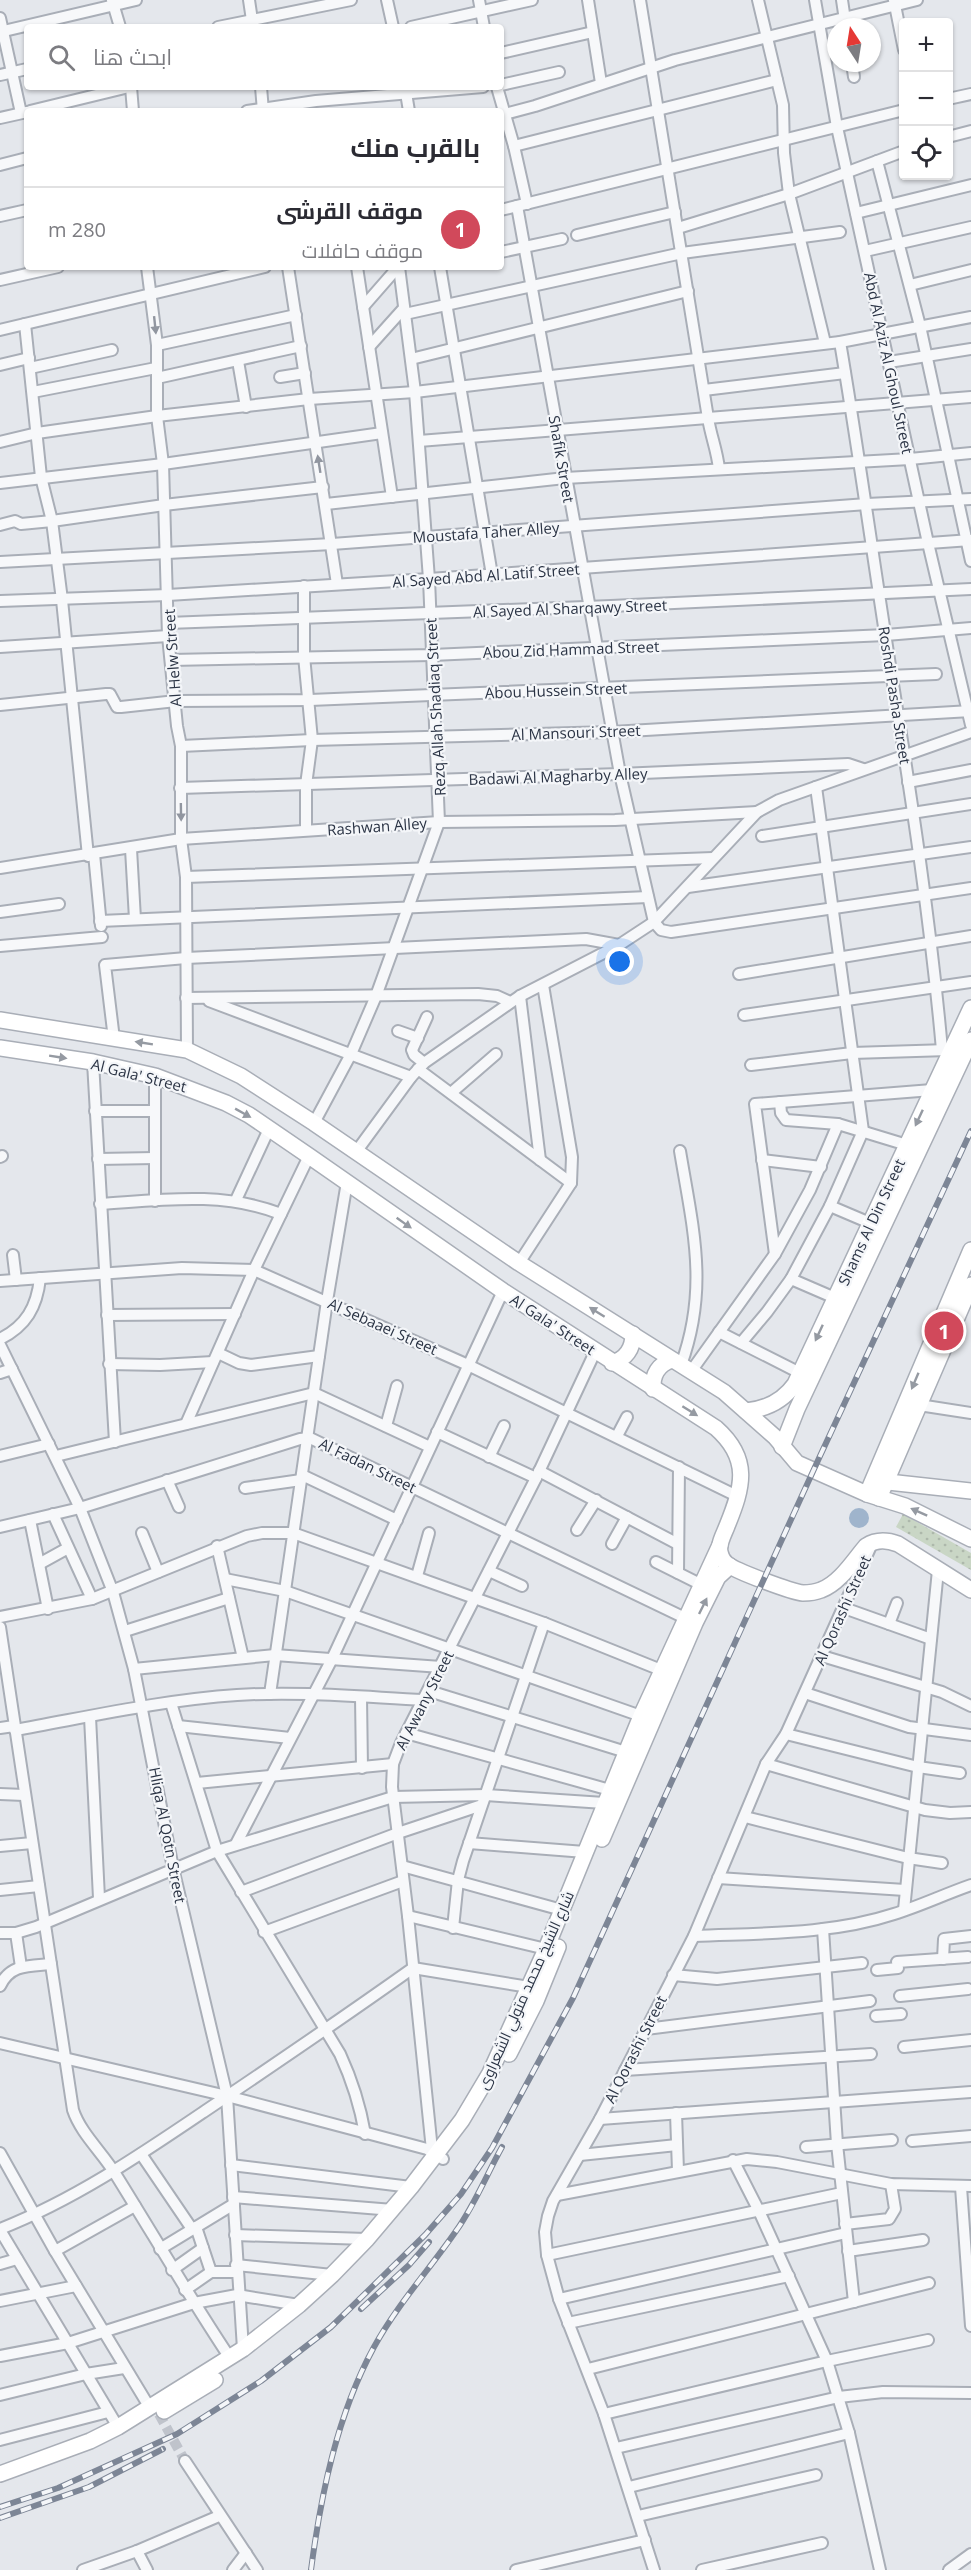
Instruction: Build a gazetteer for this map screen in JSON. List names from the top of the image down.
{
  "streets": {
    "street": [
      "Abd Al Aziz Al Ghoul Street",
      "Shafik Street",
      "Moustafa Taher Alley",
      "Al Sayed Abd Al Latif Street",
      "Al Sayed Al Sharqawy Street",
      "Abou Zid Hammad Street",
      "Al Helw Street",
      "Abou Hussein Street",
      "Roshdi Pasha Street",
      "Rezq Allah Shadiaq Street",
      "Al Mansouri Street",
      "Badawi Al Magharby Alley",
      "Rashwan Alley",
      "Al Gala' Street",
      "Shams Al Din Street",
      "Al Sebaaei Street",
      "Al Fadan Street",
      "Al Qorashi Street",
      "Al Awany Street",
      "Hliqa Al Qotn Street",
      "شارع الشيخ محمد متولي الشعراوى"
    ]
  },
  "crossings": [
    ["Abd Al Aziz Al Ghoul Street", "Moustafa Taher Alley"],
    ["Abd Al Aziz Al Ghoul Street", "Al Sayed Abd Al Latif Street"],
    ["Abd Al Aziz Al Ghoul Street", "Al Sayed Al Sharqawy Street"],
    ["Abd Al Aziz Al Ghoul Street", "Abou Zid Hammad Street"],
    ["Abd Al Aziz Al Ghoul Street", "Al Mansouri Street"],
    ["Shafik Street", "Moustafa Taher Alley"],
    ["Shafik Street", "Al Sayed Abd Al Latif Street"],
    ["Shafik Street", "Al Sayed Al Sharqawy Street"],
    ["Shafik Street", "Abou Zid Hammad Street"],
    ["Shafik Street", "Abou Hussein Street"],
    ["Shafik Street", "Al Mansouri Street"],
    ["Shafik Street", "Badawi Al Magharby Alley"],
    ["Shafik Street", "Rashwan Alley"],
    ["Moustafa Taher Alley", "Al Helw Street"],
    ["Moustafa Taher Alley", "Roshdi Pasha Street"],
    ["Moustafa Taher Alley", "Rezq Allah Shadiaq Street"],
    ["Al Sayed Abd Al Latif Street", "Al Helw Street"],
    ["Al Sayed Abd Al Latif Street", "Roshdi Pasha Street"],
    ["Al Sayed Abd Al Latif Street", "Rezq Allah Shadiaq Street"],
    ["Al Sayed Al Sharqawy Street", "Al Helw Street"],
    ["Al Sayed Al Sharqawy Street", "Roshdi Pasha Street"],
    ["Al Sayed Al Sharqawy Street", "Rezq Allah Shadiaq Street"],
    ["Abou Zid Hammad Street", "Al Helw Street"],
    ["Abou Zid Hammad Street", "Roshdi Pasha Street"],
    ["Abou Zid Hammad Street", "Rezq Allah Shadiaq Street"],
    ["Al Helw Street", "Abou Hussein Street"],
    ["Al Helw Street", "Al Mansouri Street"],
    ["Al Helw Street", "Badawi Al Magharby Alley"],
    ["Al Helw Street", "Rashwan Alley"],
    ["Al Helw Street", "Al Gala' Street"],
    ["Abou Hussein Street", "Roshdi Pasha Street"],
    ["Abou Hussein Street", "Rezq Allah Shadiaq Street"],
    ["Roshdi Pasha Street", "Al Mansouri Street"],
    ["Roshdi Pasha Street", "Shams Al Din Street"],
    ["Rezq Allah Shadiaq Street", "Al Mansouri Street"],
    ["Rezq Allah Shadiaq Street", "Badawi Al Magharby Alley"],
    ["Rezq Allah Shadiaq Street", "Rashwan Alley"],
    ["Rezq Allah Shadiaq Street", "Al Gala' Street"],
    ["Al Gala' Street", "Shams Al Din Street"],
    ["Al Gala' Street", "Al Sebaaei Street"],
    ["Al Gala' Street", "Al Awany Street"],
    ["Al Gala' Street", "شارع الشيخ محمد متولي الشعراوى"],
    ["Al Sebaaei Street", "Al Awany Street"],
    ["Al Fadan Street", "Al Awany Street"],
    ["Al Fadan Street", "Hliqa Al Qotn Street"],
    ["Al Fadan Street", "شارع الشيخ محمد متولي الشعراوى"],
    ["Al Awany Street", "شارع الشيخ محمد متولي الشعراوى"],
    ["Hliqa Al Qotn Street", "شارع الشيخ محمد متولي الشعراوى"]
  ],
  "north": "top",
  "page": {
    "map_buttons": ["+", "−"],
    "search": "ابحث هنا",
    "heading": "بالقرب منك",
    "list": [
      {
        "mark": "1",
        "name": "موقف القرشى",
        "note": "موقف حافلات",
        "value": "280 m"
      }
    ],
    "pins": "1"
  }
}
